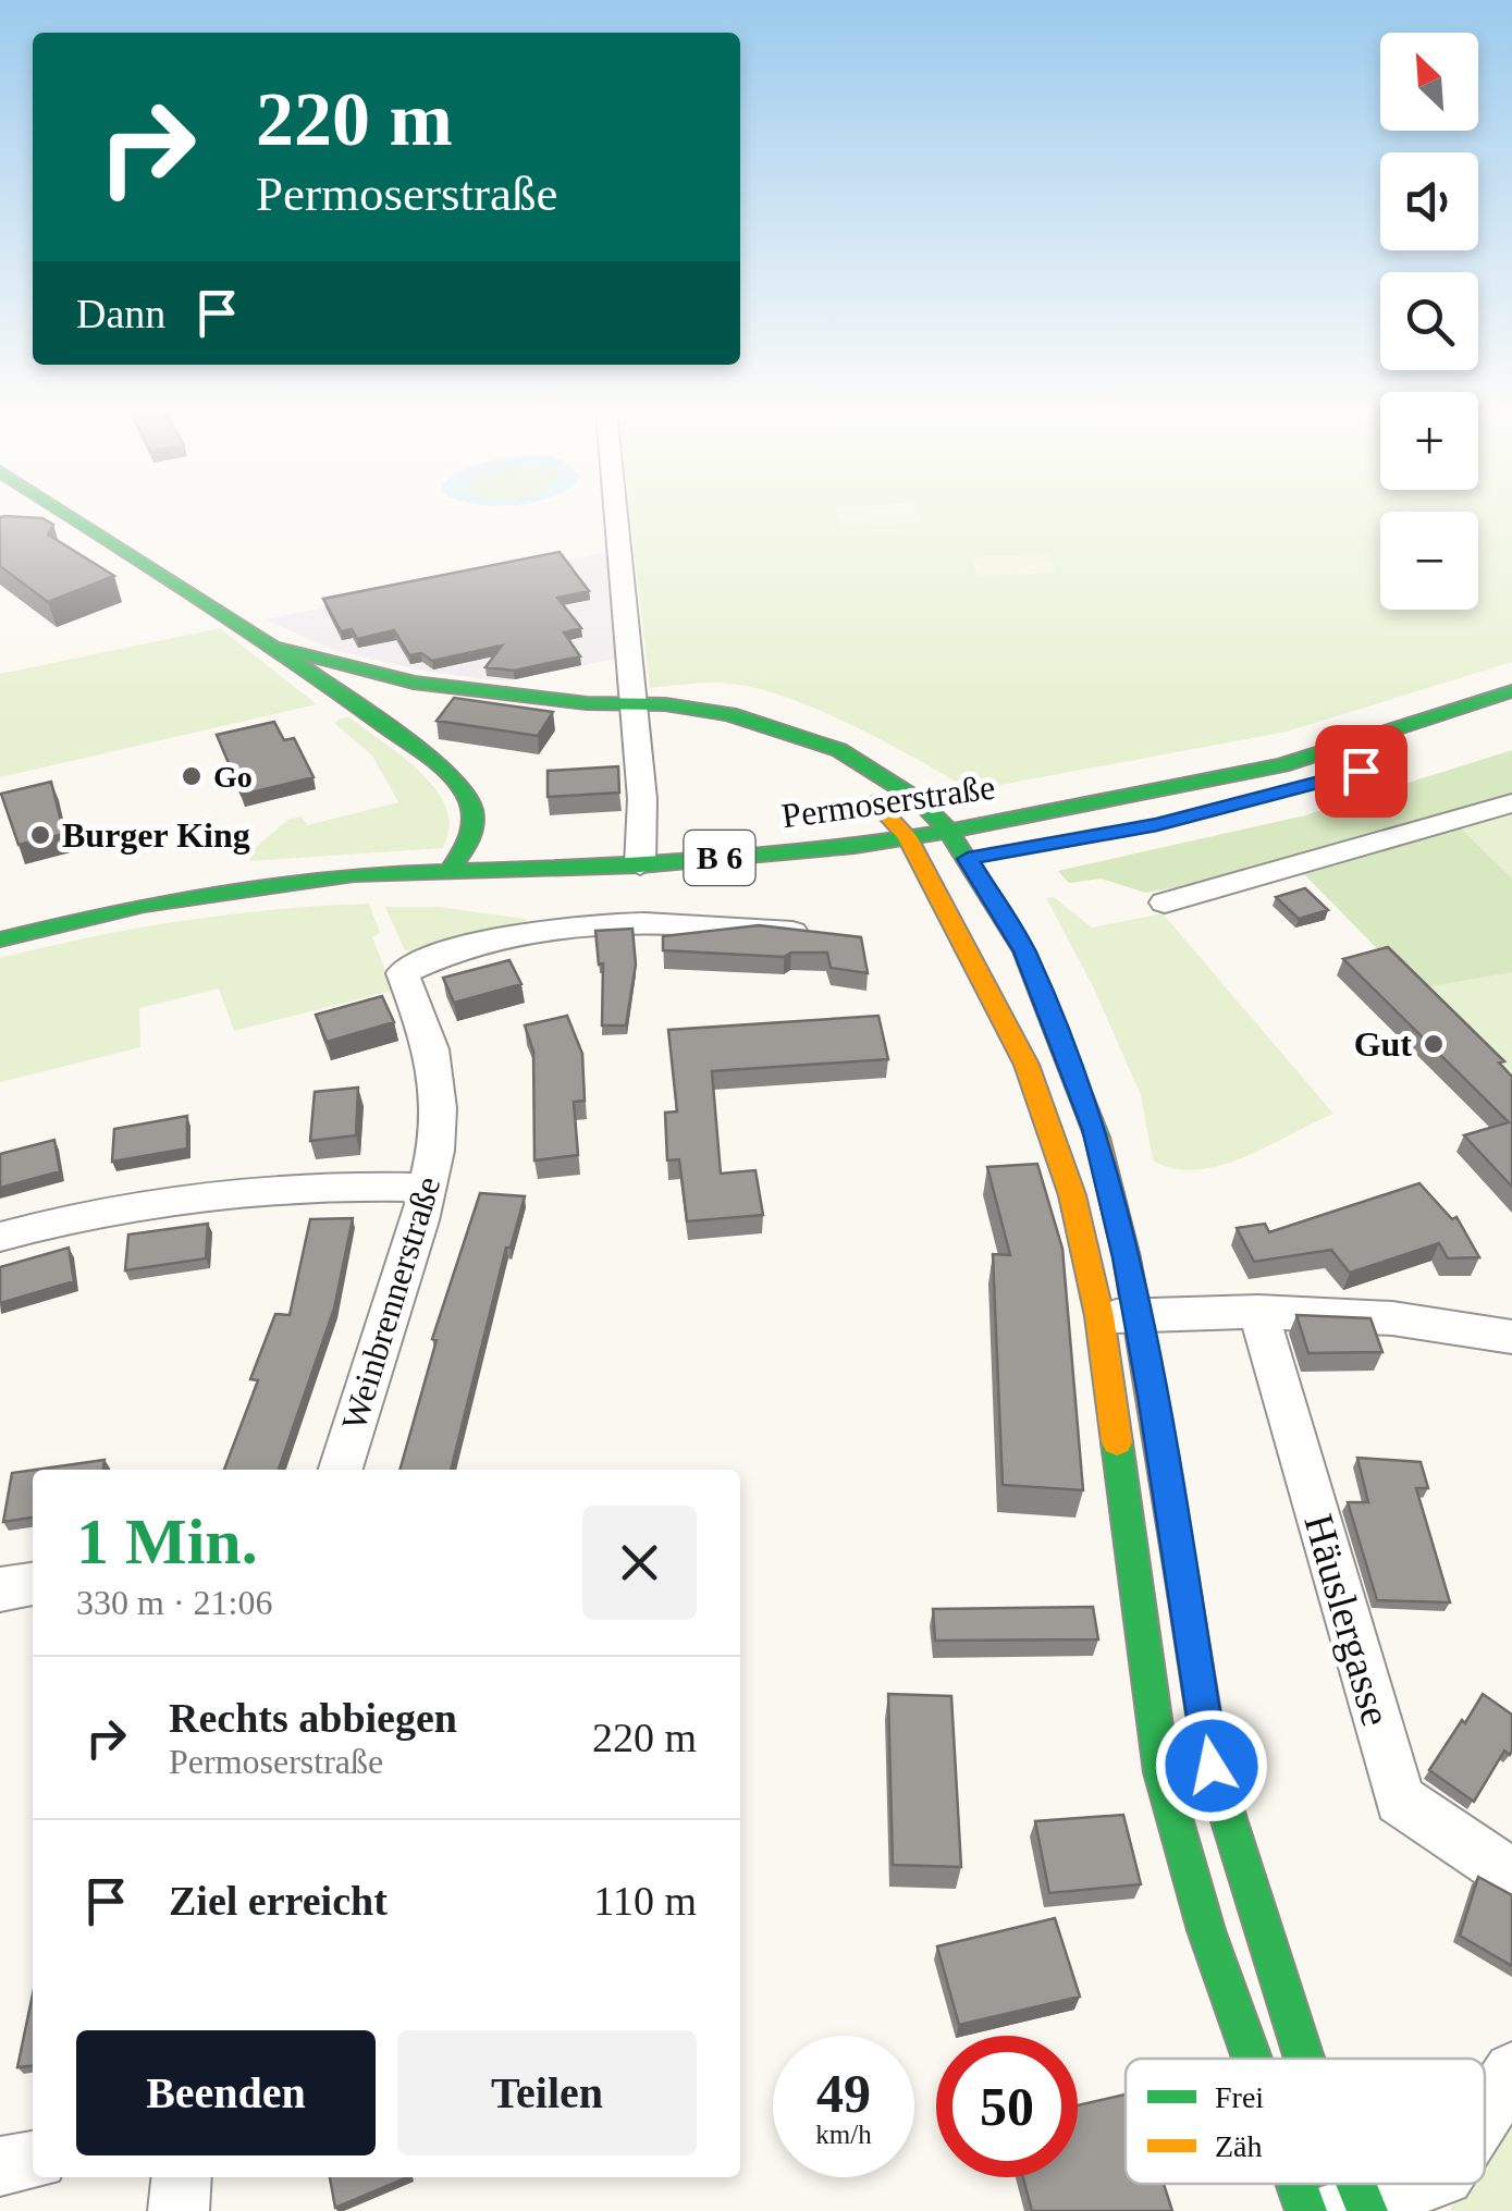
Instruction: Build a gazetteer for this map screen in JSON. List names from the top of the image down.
{
  "streets": {
    "main road": ["Permoserstraße", "B 6"],
    "street": ["Weinbrennerstraße", "Häuslergasse"]
  },
  "places": ["Go", "Burger King", "Gut"],
  "legend": ["Frei", "Zäh"],
  "north": "top left",
  "page": {
    "map_buttons": ["+", "−"],
    "turn": ["220 m", "Permoserstraße"],
    "then": "Dann",
    "heading": ["1 Min.", "330 m · 21:06"],
    "list": [
      {
        "name": "Rechts abbiegen",
        "note": "Permoserstraße",
        "value": "220 m"
      },
      {
        "name": "Ziel erreicht",
        "value": "110 m"
      }
    ],
    "buttons": ["Beenden", "Teilen"],
    "speed": "49 km/h",
    "limit": "50"
  }
}
